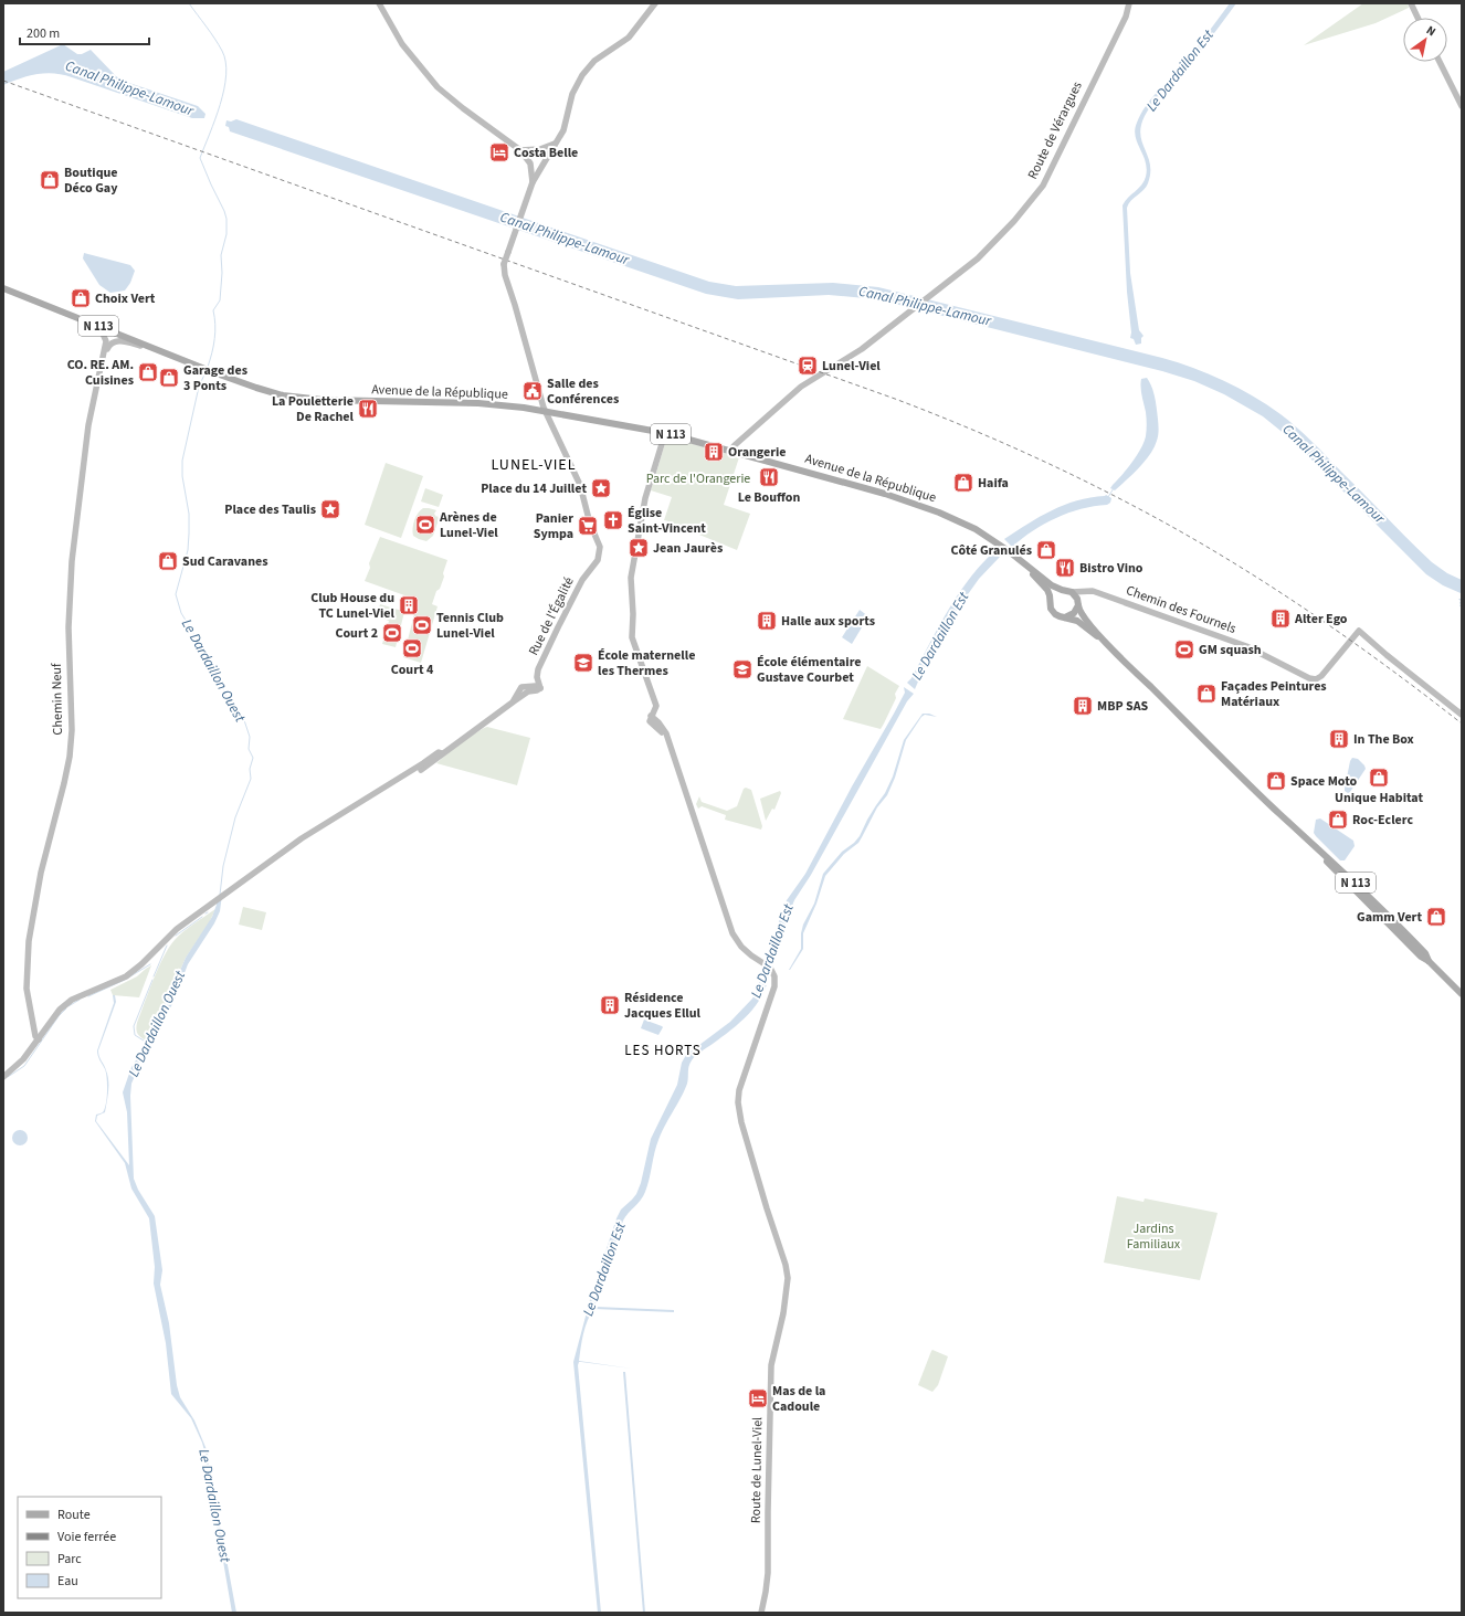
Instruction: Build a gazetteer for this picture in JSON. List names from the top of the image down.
{
  "streets": {
    "main road": ["N 113", "Avenue de la République"],
    "street": [
      "Route de Vérargues",
      "Chemin des Fournels",
      "Rue de l'Égalité",
      "Chemin Neuf",
      "Route de Lunel-Viel"
    ]
  },
  "crossings": [
    ["Route de Vérargues", "Avenue de la République"],
    ["N 113", "Avenue de la République"],
    ["N 113", "Chemin des Fournels"],
    ["N 113", "Chemin Neuf"],
    ["Avenue de la République", "Rue de l'Égalité"],
    ["Avenue de la République", "Route de Lunel-Viel"],
    ["Rue de l'Égalité", "Chemin Neuf"]
  ],
  "districts": ["LUNEL-VIEL", "LES HORTS"],
  "water": ["Le Dardaillon Est", "Canal Philippe-Lamour", "Le Dardaillon Ouest"],
  "parks": ["Parc de l'Orangerie", "Jardins Familiaux"],
  "places": {
    "hotel": ["Costa Belle", "Mas de la Cadoule"],
    "shop": [
      "Boutique Déco Gay",
      "Choix Vert",
      "CO. RE. AM. Cuisines",
      "Garage des 3 Ponts",
      "Haifa",
      "Côté Granulés",
      "Sud Caravanes",
      "Façades Peintures Matériaux",
      "Unique Habitat",
      "Space Moto",
      "Roc-Eclerc",
      "Gamm Vert"
    ],
    "station": ["Lunel-Viel"],
    "public building": ["Salle des Conférences"],
    "restaurant": ["La Pouletterie De Rachel", "Le Bouffon", "Bistro Vino"],
    "building": [
      "Orangerie",
      "Club House du TC Lunel-Viel",
      "Alter Ego",
      "Halle aux sports",
      "MBP SAS",
      "In The Box",
      "Résidence Jacques Ellul"
    ],
    "place": ["Place du 14 Juillet", "Place des Taulis", "Jean Jaurès"],
    "church": ["Église Saint-Vincent"],
    "sports": [
      "Arènes de Lunel-Viel",
      "Tennis Club Lunel-Viel",
      "Court 2",
      "Court 4",
      "GM squash"
    ],
    "supermarket": ["Panier Sympa"],
    "school or university": ["École maternelle les Thermes", "École élémentaire Gustave Courbet"]
  },
  "legend": [
    "Route",
    "Voie ferrée",
    "Parc",
    "Eau"
  ],
  "scale_bar": "200 m",
  "north": "top right"
}
